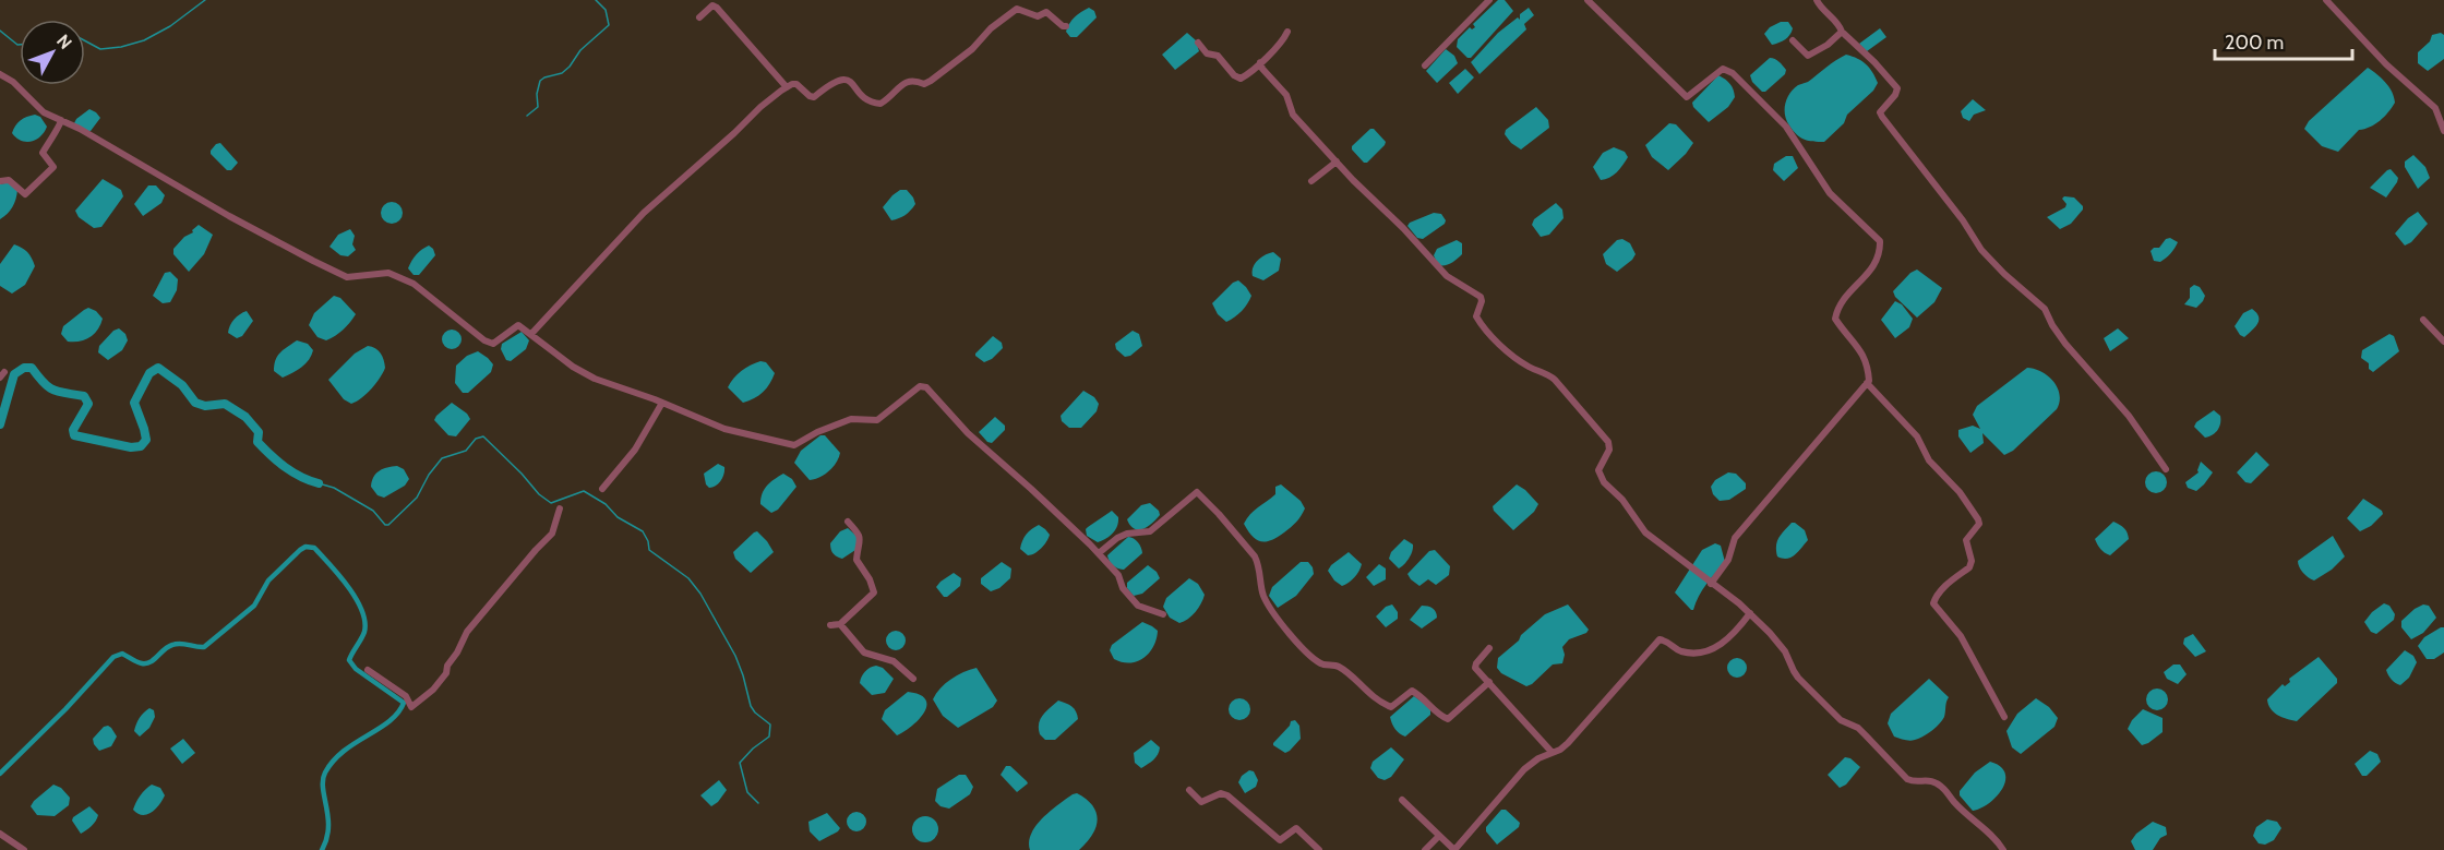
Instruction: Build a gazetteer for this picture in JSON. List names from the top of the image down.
{
  "scale_bar": "200 m",
  "north": "top right"
}
